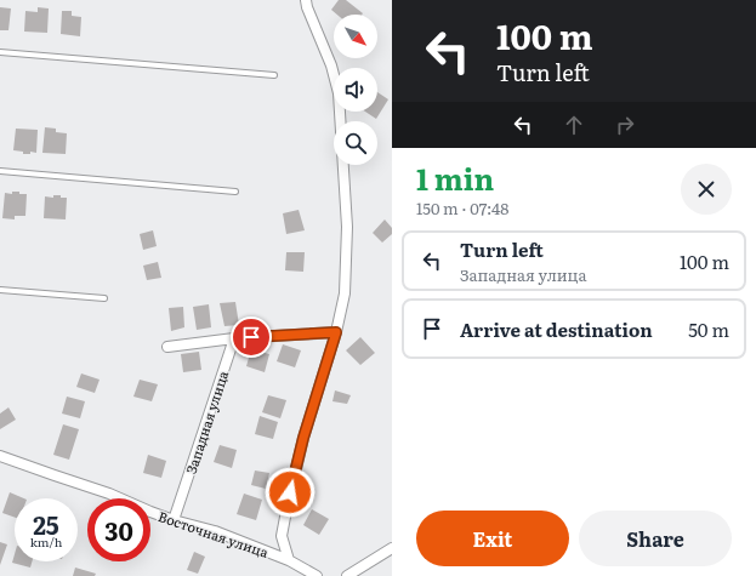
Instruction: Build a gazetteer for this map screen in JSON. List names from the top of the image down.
{
  "streets": {
    "street": ["Западная улица", "Восточная улица"]
  },
  "crossings": [
    ["Западная улица", "Восточная улица"]
  ],
  "north": "bottom right",
  "page": {
    "turn": ["100 m", "Turn left"],
    "heading": ["1 min", "150 m · 07:48"],
    "list": [
      {
        "name": "Turn left",
        "note": "Западная улица",
        "value": "100 m"
      },
      {
        "name": "Arrive at destination",
        "value": "50 m"
      }
    ],
    "speed": "25 km/h",
    "limit": "30",
    "buttons": ["Exit", "Share"]
  }
}
